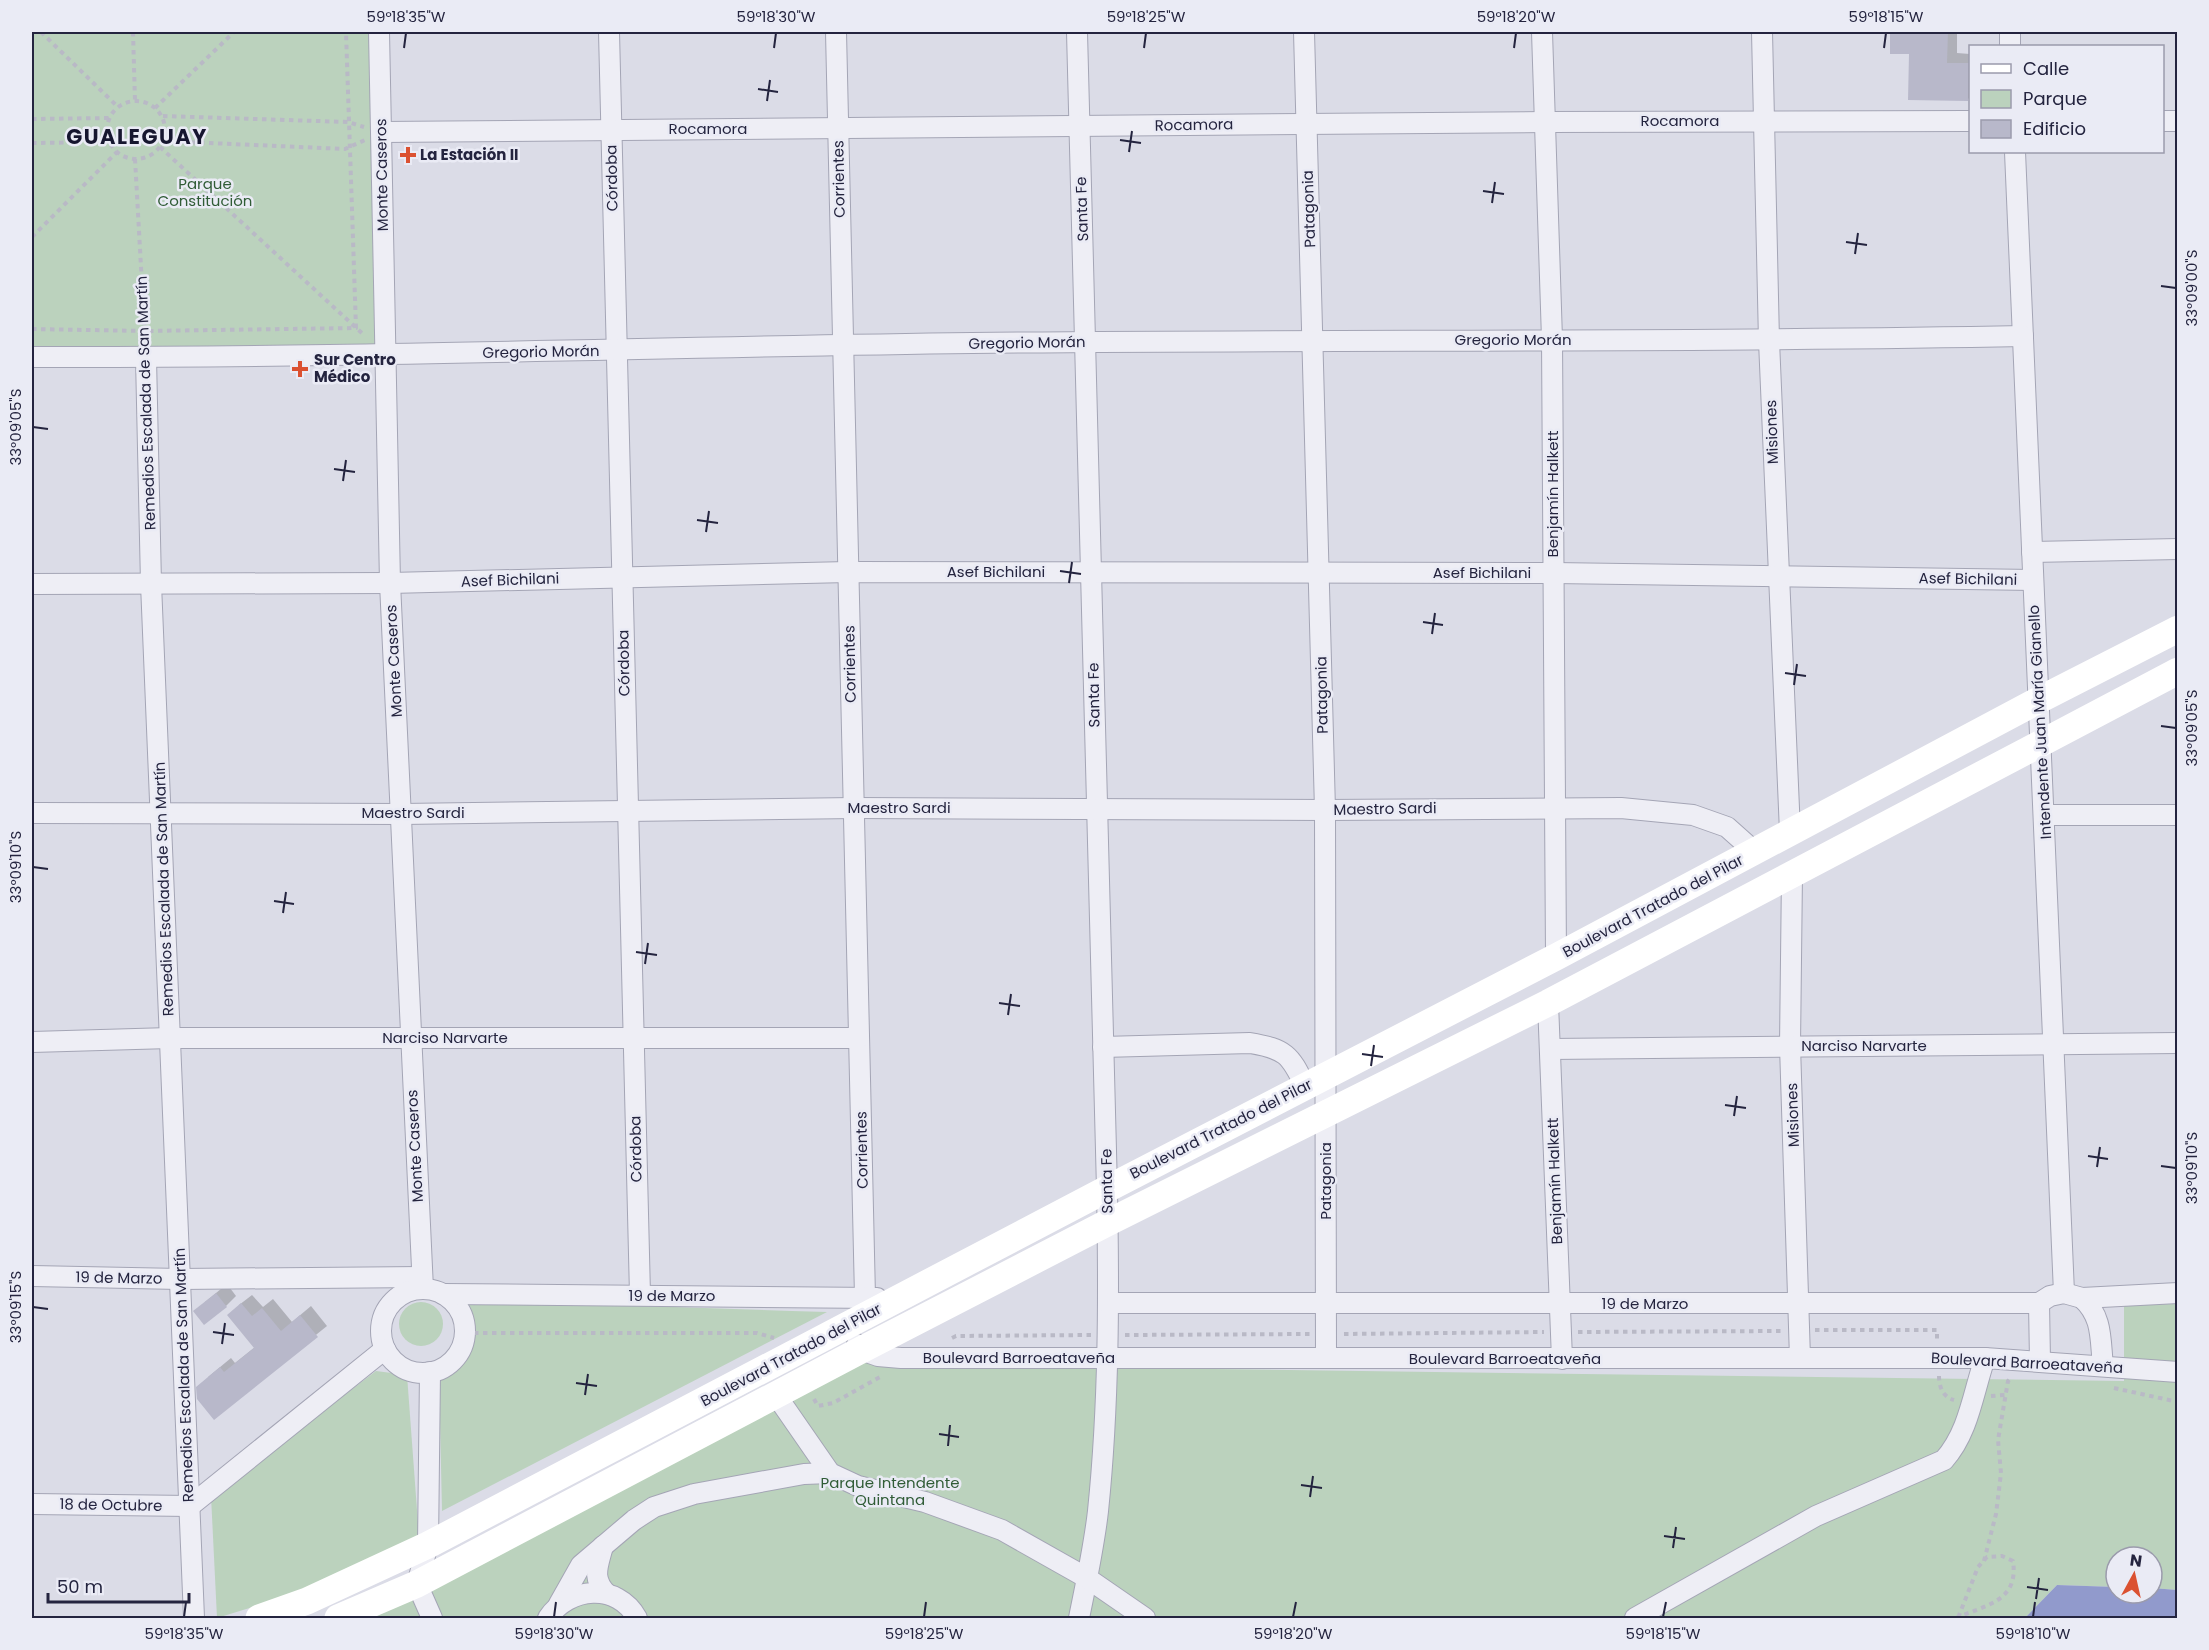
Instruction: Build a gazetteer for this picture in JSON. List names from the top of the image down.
{
  "streets": {
    "main road": ["Boulevard Tratado del Pilar"],
    "street": [
      "Rocamora",
      "Monte Caseros",
      "Córdoba",
      "Corrientes",
      "Santa Fe",
      "Patagonia",
      "Gregorio Morán",
      "Remedios Escalada de San Martín",
      "Misiones",
      "Benjamín Halkett",
      "Asef Bichilani",
      "Intendente Juan María Gianello",
      "Maestro Sardi",
      "Narciso Narvarte",
      "19 de Marzo",
      "Boulevard Barroeataveña",
      "18 de Octubre"
    ]
  },
  "crossings": [
    ["Rocamora", "Monte Caseros"],
    ["Rocamora", "Córdoba"],
    ["Rocamora", "Corrientes"],
    ["Rocamora", "Santa Fe"],
    ["Rocamora", "Patagonia"],
    ["Rocamora", "Misiones"],
    ["Rocamora", "Benjamín Halkett"],
    ["Monte Caseros", "Gregorio Morán"],
    ["Monte Caseros", "Asef Bichilani"],
    ["Monte Caseros", "Maestro Sardi"],
    ["Monte Caseros", "Narciso Narvarte"],
    ["Monte Caseros", "19 de Marzo"],
    ["Córdoba", "Gregorio Morán"],
    ["Córdoba", "Asef Bichilani"],
    ["Córdoba", "Maestro Sardi"],
    ["Córdoba", "Narciso Narvarte"],
    ["Córdoba", "19 de Marzo"],
    ["Corrientes", "Gregorio Morán"],
    ["Corrientes", "Asef Bichilani"],
    ["Corrientes", "Maestro Sardi"],
    ["Corrientes", "Narciso Narvarte"],
    ["Corrientes", "19 de Marzo"],
    ["Santa Fe", "Gregorio Morán"],
    ["Santa Fe", "Asef Bichilani"],
    ["Santa Fe", "Maestro Sardi"],
    ["Santa Fe", "Boulevard Tratado del Pilar"],
    ["Santa Fe", "19 de Marzo"],
    ["Santa Fe", "Boulevard Barroeataveña"],
    ["Patagonia", "Gregorio Morán"],
    ["Patagonia", "Asef Bichilani"],
    ["Patagonia", "Maestro Sardi"],
    ["Patagonia", "Boulevard Tratado del Pilar"],
    ["Patagonia", "19 de Marzo"],
    ["Patagonia", "Boulevard Barroeataveña"],
    ["Gregorio Morán", "Remedios Escalada de San Martín"],
    ["Gregorio Morán", "Misiones"],
    ["Gregorio Morán", "Benjamín Halkett"],
    ["Gregorio Morán", "Intendente Juan María Gianello"],
    ["Remedios Escalada de San Martín", "Asef Bichilani"],
    ["Remedios Escalada de San Martín", "Maestro Sardi"],
    ["Remedios Escalada de San Martín", "Narciso Narvarte"],
    ["Remedios Escalada de San Martín", "19 de Marzo"],
    ["Remedios Escalada de San Martín", "18 de Octubre"],
    ["Misiones", "Asef Bichilani"],
    ["Misiones", "Boulevard Tratado del Pilar"],
    ["Misiones", "Narciso Narvarte"],
    ["Misiones", "19 de Marzo"],
    ["Misiones", "Boulevard Barroeataveña"],
    ["Benjamín Halkett", "Asef Bichilani"],
    ["Benjamín Halkett", "Maestro Sardi"],
    ["Benjamín Halkett", "Boulevard Tratado del Pilar"],
    ["Benjamín Halkett", "Narciso Narvarte"],
    ["Benjamín Halkett", "19 de Marzo"],
    ["Benjamín Halkett", "Boulevard Barroeataveña"],
    ["Asef Bichilani", "Intendente Juan María Gianello"],
    ["Intendente Juan María Gianello", "Boulevard Tratado del Pilar"],
    ["Intendente Juan María Gianello", "Narciso Narvarte"],
    ["Intendente Juan María Gianello", "19 de Marzo"],
    ["Maestro Sardi", "Boulevard Tratado del Pilar"],
    ["Boulevard Tratado del Pilar", "19 de Marzo"],
    ["Boulevard Tratado del Pilar", "Boulevard Barroeataveña"]
  ],
  "districts": ["GUALEGUAY"],
  "parks": ["Parque Constitución", "Parque Intendente Quintana"],
  "places": {
    "health": ["La Estación II", "Sur Centro Médico"]
  },
  "legend": ["Calle", "Parque", "Edificio"],
  "scale_bar": "50 m",
  "north": "top",
  "coordinates": [
    "59°18'35\"W",
    "59°18'30\"W",
    "59°18'25\"W",
    "59°18'20\"W",
    "59°18'15\"W",
    "33°09'00\"S",
    "33°09'05\"S",
    "33°09'10\"S",
    "33°09'15\"S",
    "59°18'10\"W"
  ]
}
